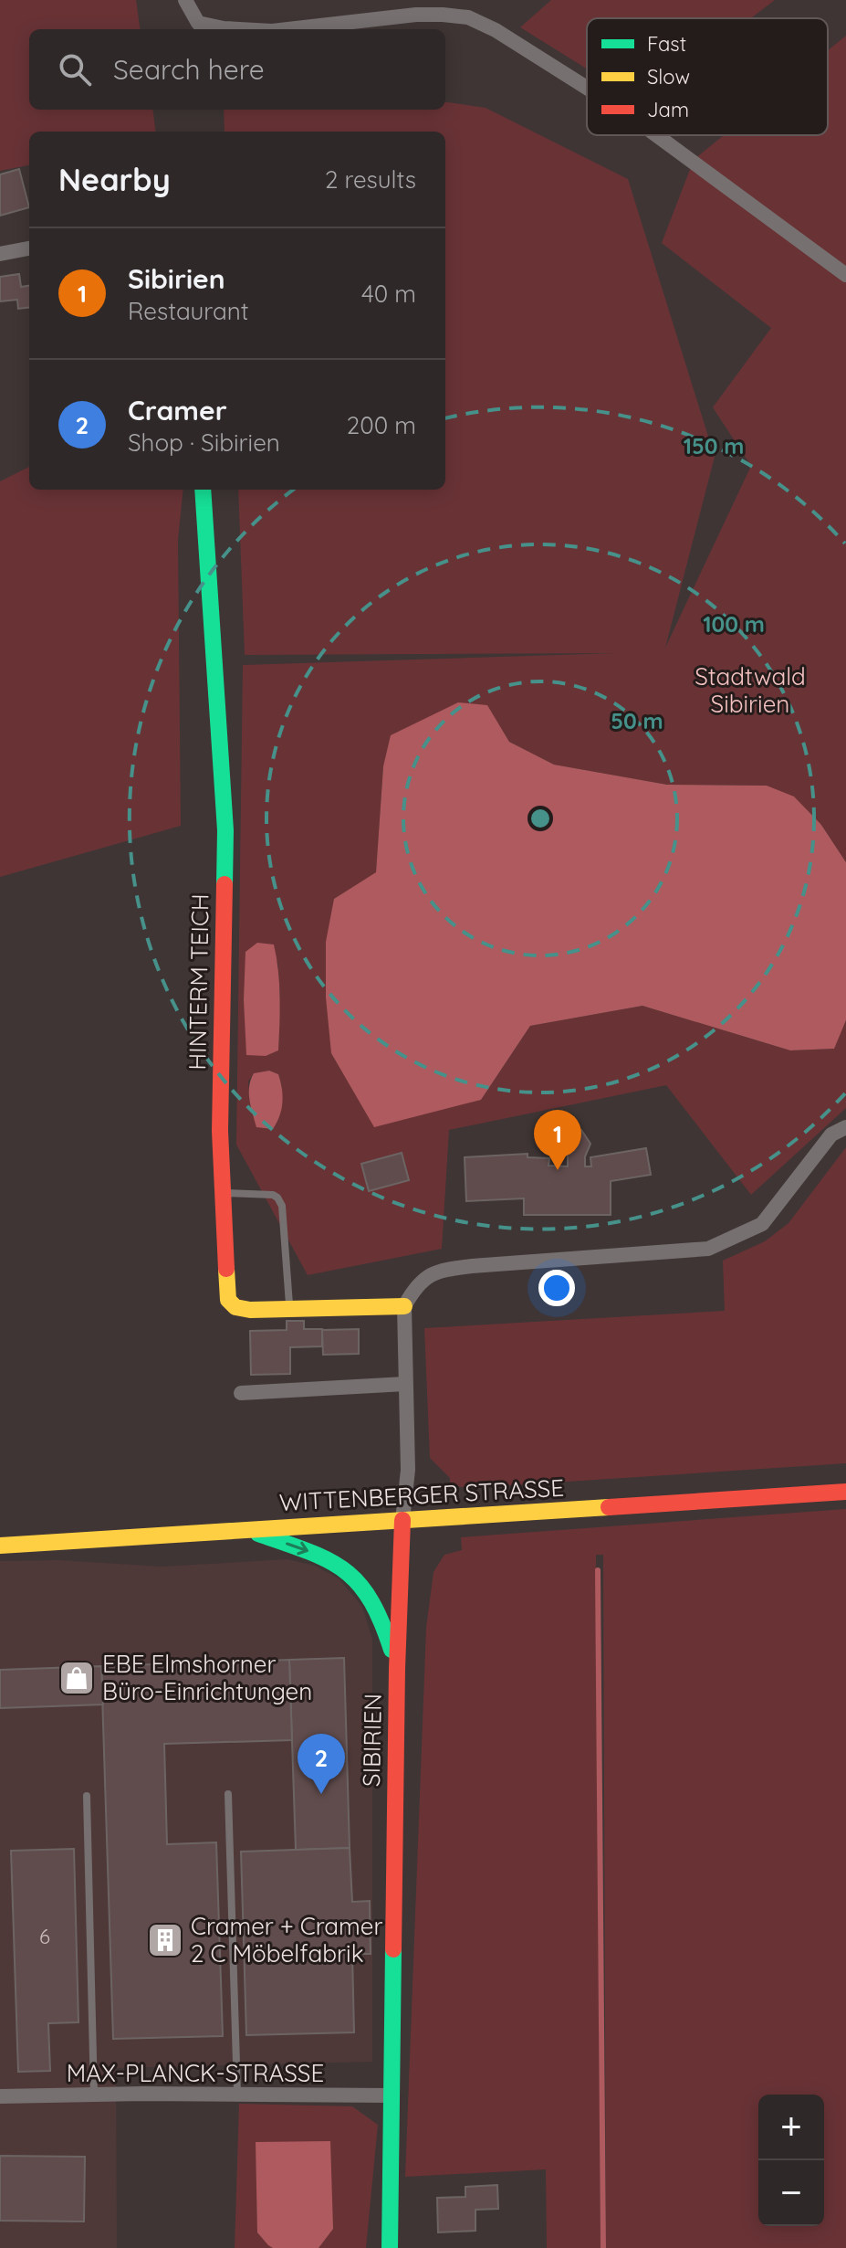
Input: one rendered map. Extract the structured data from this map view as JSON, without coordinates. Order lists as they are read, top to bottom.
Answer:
{
  "streets": {
    "street": [
      "HINTERM TEICH",
      "WITTENBERGER STRASSE",
      "SIBIRIEN",
      "MAX-PLANCK-STRASSE"
    ]
  },
  "crossings": [
    ["HINTERM TEICH", "SIBIRIEN"],
    ["WITTENBERGER STRASSE", "SIBIRIEN"],
    ["SIBIRIEN", "MAX-PLANCK-STRASSE"]
  ],
  "parks": ["Stadtwald Sibirien"],
  "places": {
    "shop": ["EBE Elmshorner Büro-Einrichtungen"],
    "building": ["Cramer + Cramer 2 C Möbelfabrik"]
  },
  "house_numbers": ["6"],
  "legend": ["Fast", "Slow", "Jam"],
  "page": {
    "search": "Search here",
    "heading": ["Nearby", "2 results"],
    "list": [
      {
        "mark": "1",
        "name": "Sibirien",
        "note": "Restaurant",
        "value": "40 m"
      },
      {
        "mark": "2",
        "name": "Cramer",
        "note": "Shop · Sibirien",
        "value": "200 m"
      }
    ],
    "pins": ["1", "2"],
    "map_buttons": ["+", "−"]
  },
  "rings": ["150 m", "100 m", "50 m"]
}
